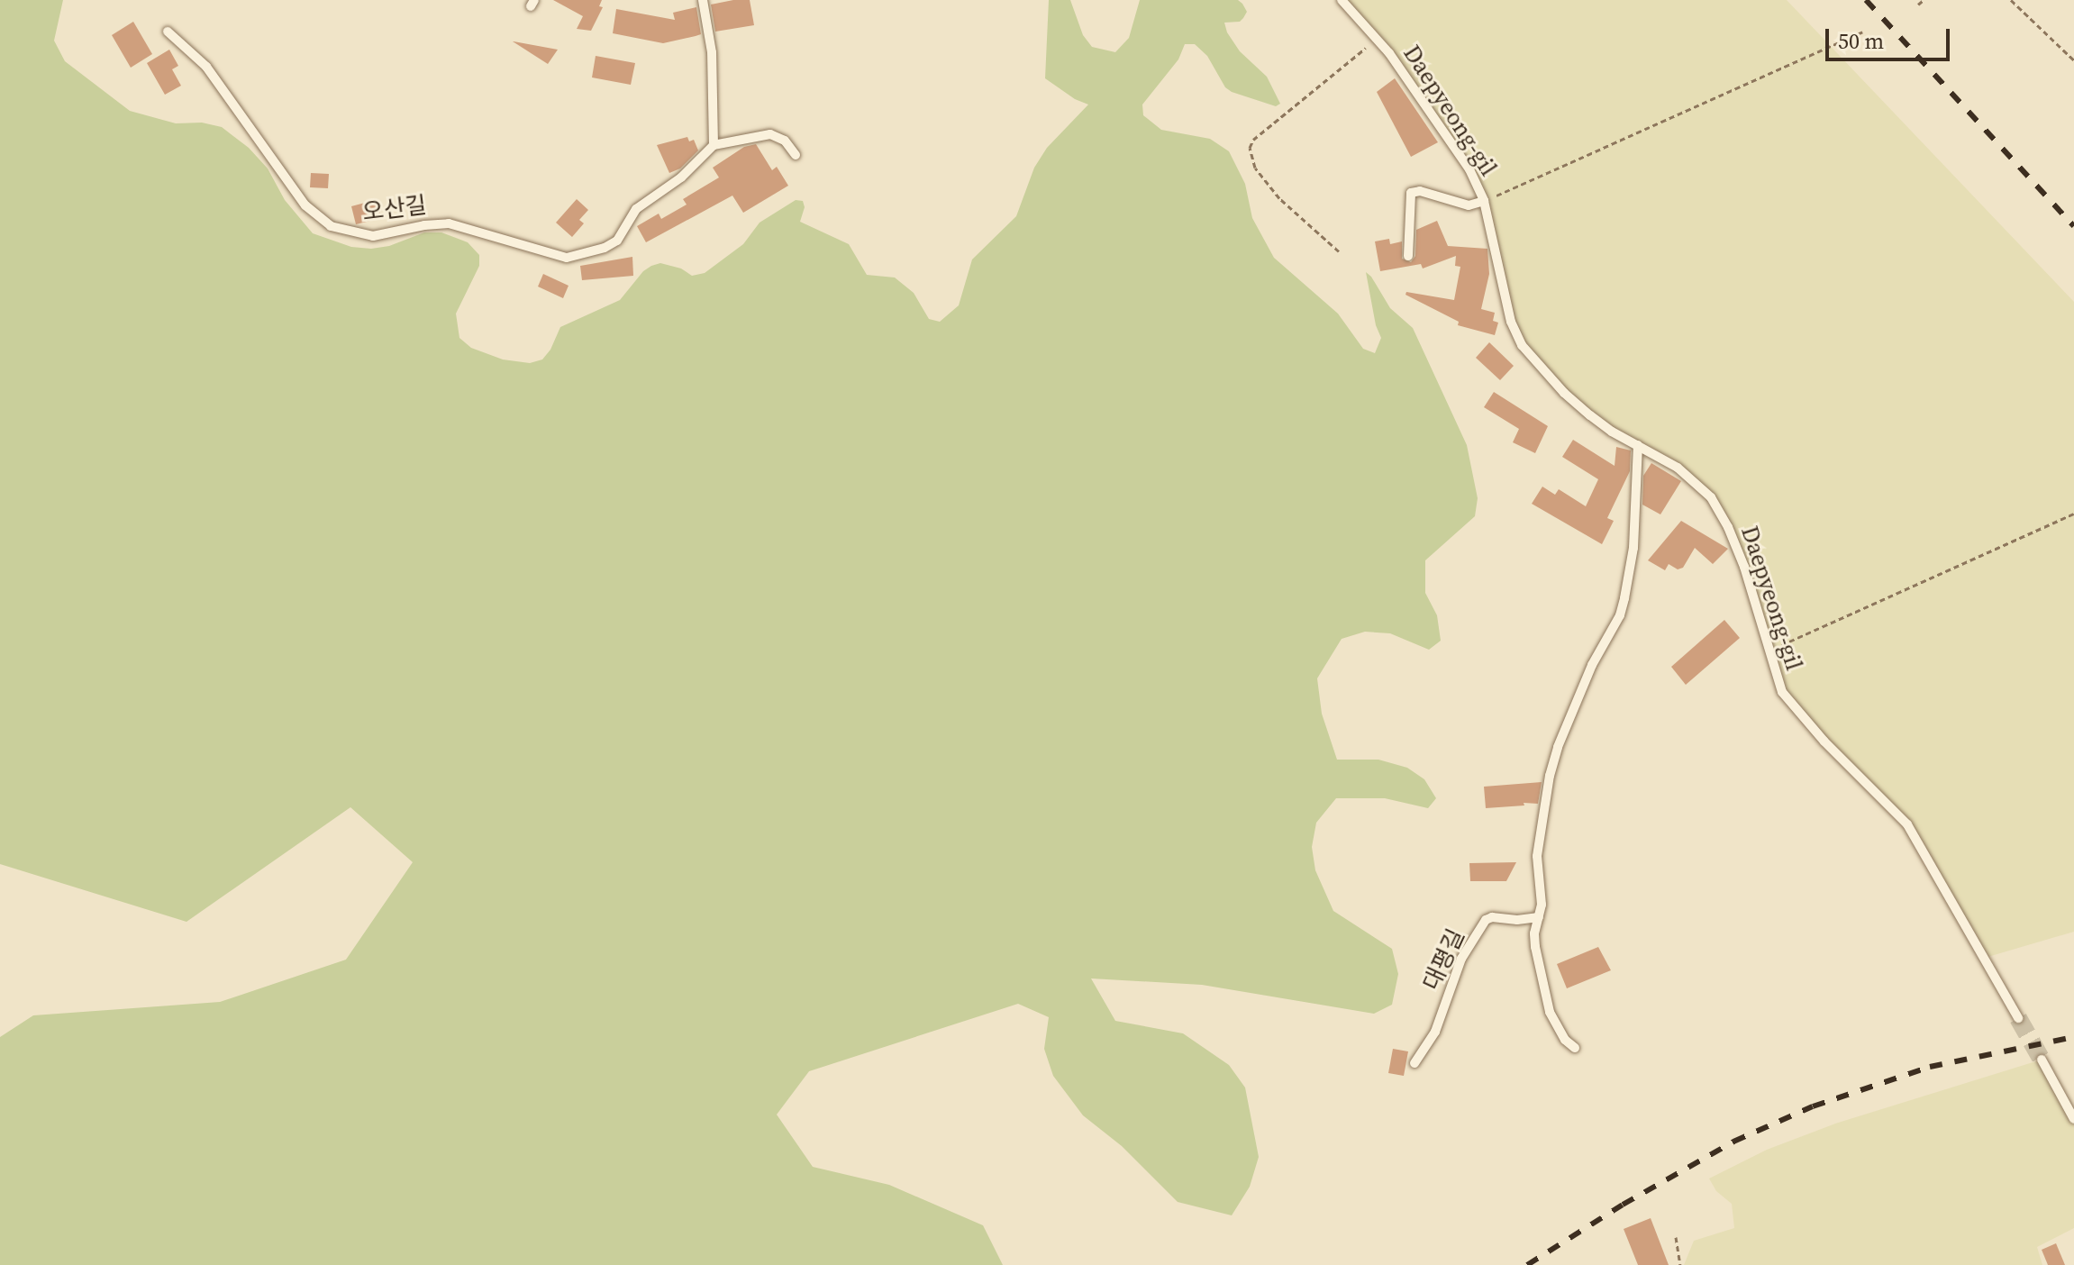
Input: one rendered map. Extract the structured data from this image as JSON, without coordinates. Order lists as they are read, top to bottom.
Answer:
{
  "streets": {
    "lane": ["Daepyeong-gil", "오산길", "대평길"]
  },
  "scale_bar": "50 m"
}
